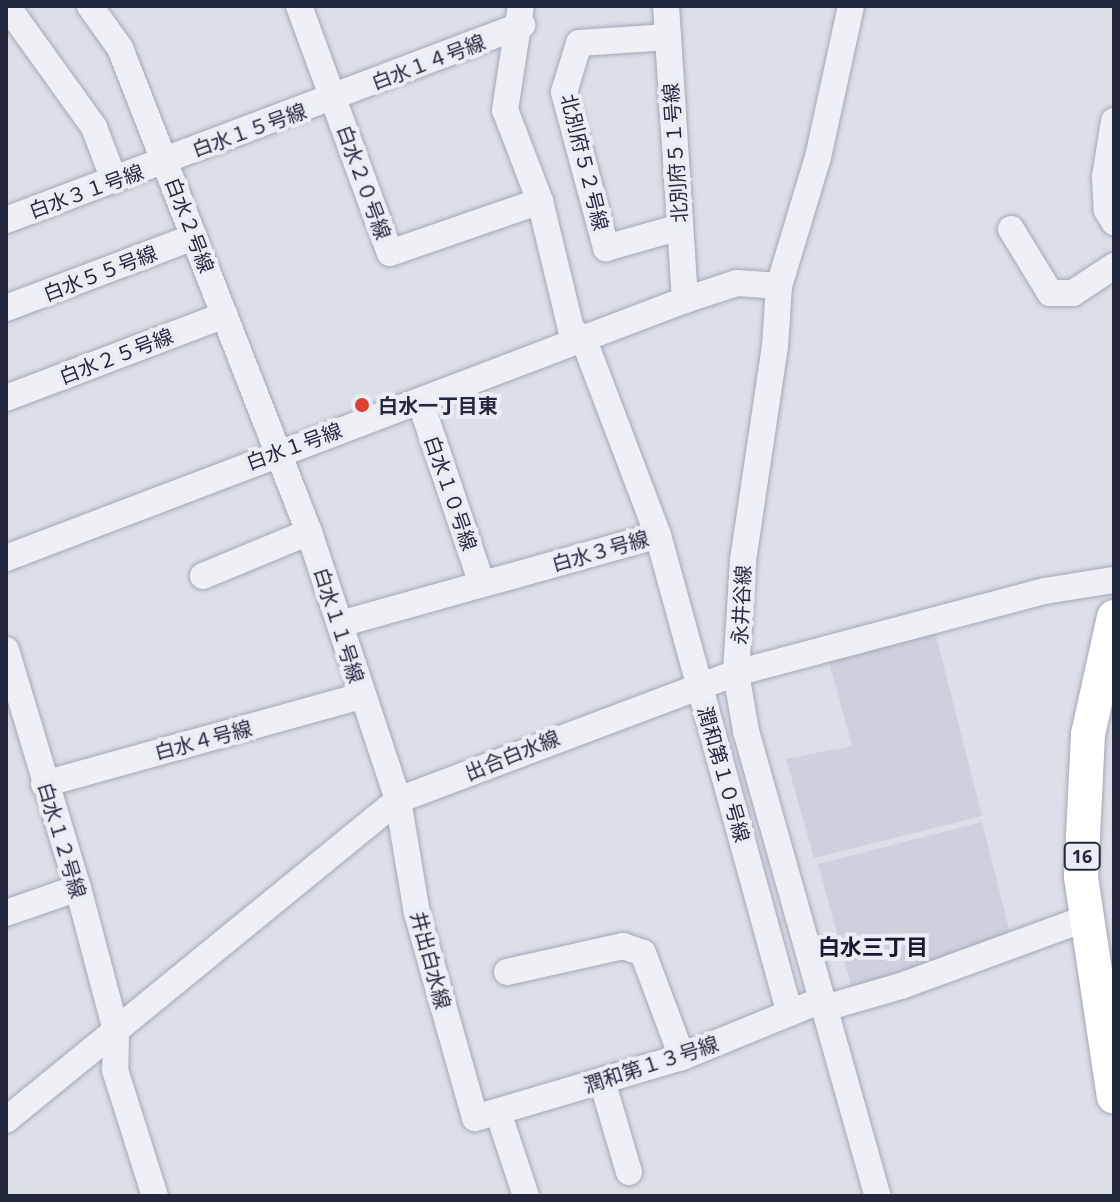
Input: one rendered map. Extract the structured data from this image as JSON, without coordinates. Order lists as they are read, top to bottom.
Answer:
{
  "streets": {
    "main road": ["16"],
    "street": [
      "白水１４号線",
      "白水１５号線",
      "北別府５１号線",
      "北別府５２号線",
      "白水２０号線",
      "白水３１号線",
      "白水２号線",
      "白水５５号線",
      "白水２５号線",
      "白水１号線",
      "白水１０号線",
      "白水３号線",
      "永井谷線",
      "白水１１号線",
      "白水４号線",
      "出合白水線",
      "潤和第１０号線",
      "白水１２号線",
      "井出白水線",
      "潤和第１３号線"
    ]
  },
  "crossings": [
    ["白水１４号線", "白水１５号線"],
    ["白水１４号線", "白水２０号線"],
    ["白水１５号線", "白水２０号線"],
    ["白水１５号線", "白水３１号線"],
    ["白水１５号線", "白水２号線"],
    ["北別府５１号線", "北別府５２号線"],
    ["北別府５１号線", "白水１号線"],
    ["白水３１号線", "白水２号線"],
    ["白水２号線", "白水５５号線"],
    ["白水２号線", "白水２５号線"],
    ["白水２号線", "白水１号線"],
    ["白水２号線", "白水１１号線"],
    ["白水１号線", "白水１０号線"],
    ["白水１号線", "白水３号線"],
    ["白水１号線", "永井谷線"],
    ["白水１号線", "白水１１号線"],
    ["白水１０号線", "白水３号線"],
    ["白水３号線", "白水１１号線"],
    ["白水３号線", "潤和第１０号線"],
    ["永井谷線", "出合白水線"],
    ["永井谷線", "潤和第１３号線"],
    ["白水１１号線", "白水４号線"],
    ["白水１１号線", "出合白水線"],
    ["白水１１号線", "井出白水線"],
    ["白水４号線", "白水１２号線"],
    ["出合白水線", "潤和第１０号線"],
    ["出合白水線", "白水１２号線"],
    ["出合白水線", "井出白水線"],
    ["潤和第１０号線", "潤和第１３号線"],
    ["16", "潤和第１３号線"],
    ["井出白水線", "潤和第１３号線"]
  ],
  "districts": ["白水三丁目"],
  "places": ["白水一丁目東"]
}
